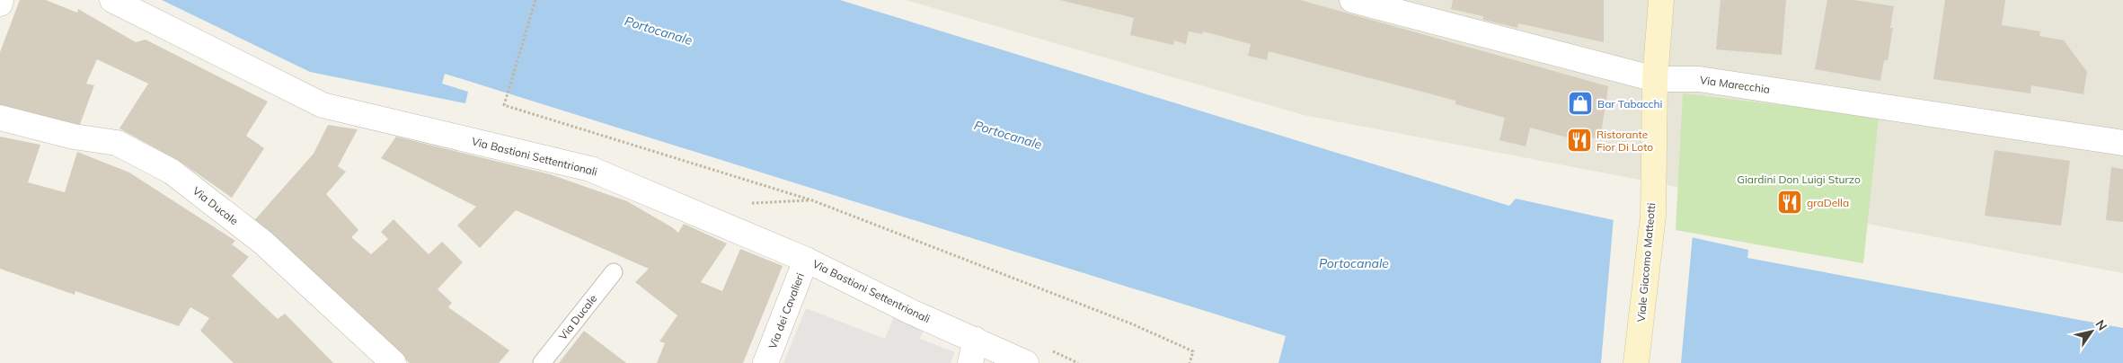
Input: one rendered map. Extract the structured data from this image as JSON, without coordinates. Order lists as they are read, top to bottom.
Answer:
{
  "streets": {
    "main road": ["Viale Giacomo Matteotti"],
    "street": [
      "Via Marecchia",
      "Via Bastioni Settentrionali",
      "Via Ducale",
      "Via dei Cavalieri"
    ]
  },
  "crossings": [
    ["Via Marecchia", "Viale Giacomo Matteotti"],
    ["Via Bastioni Settentrionali", "Via dei Cavalieri"]
  ],
  "water": ["Portocanale"],
  "parks": ["Giardini Don Luigi Sturzo"],
  "places": {
    "shop": ["Bar Tabacchi"],
    "restaurant": ["Ristorante Fior Di Loto", "graDella"]
  },
  "north": "top right"
}
